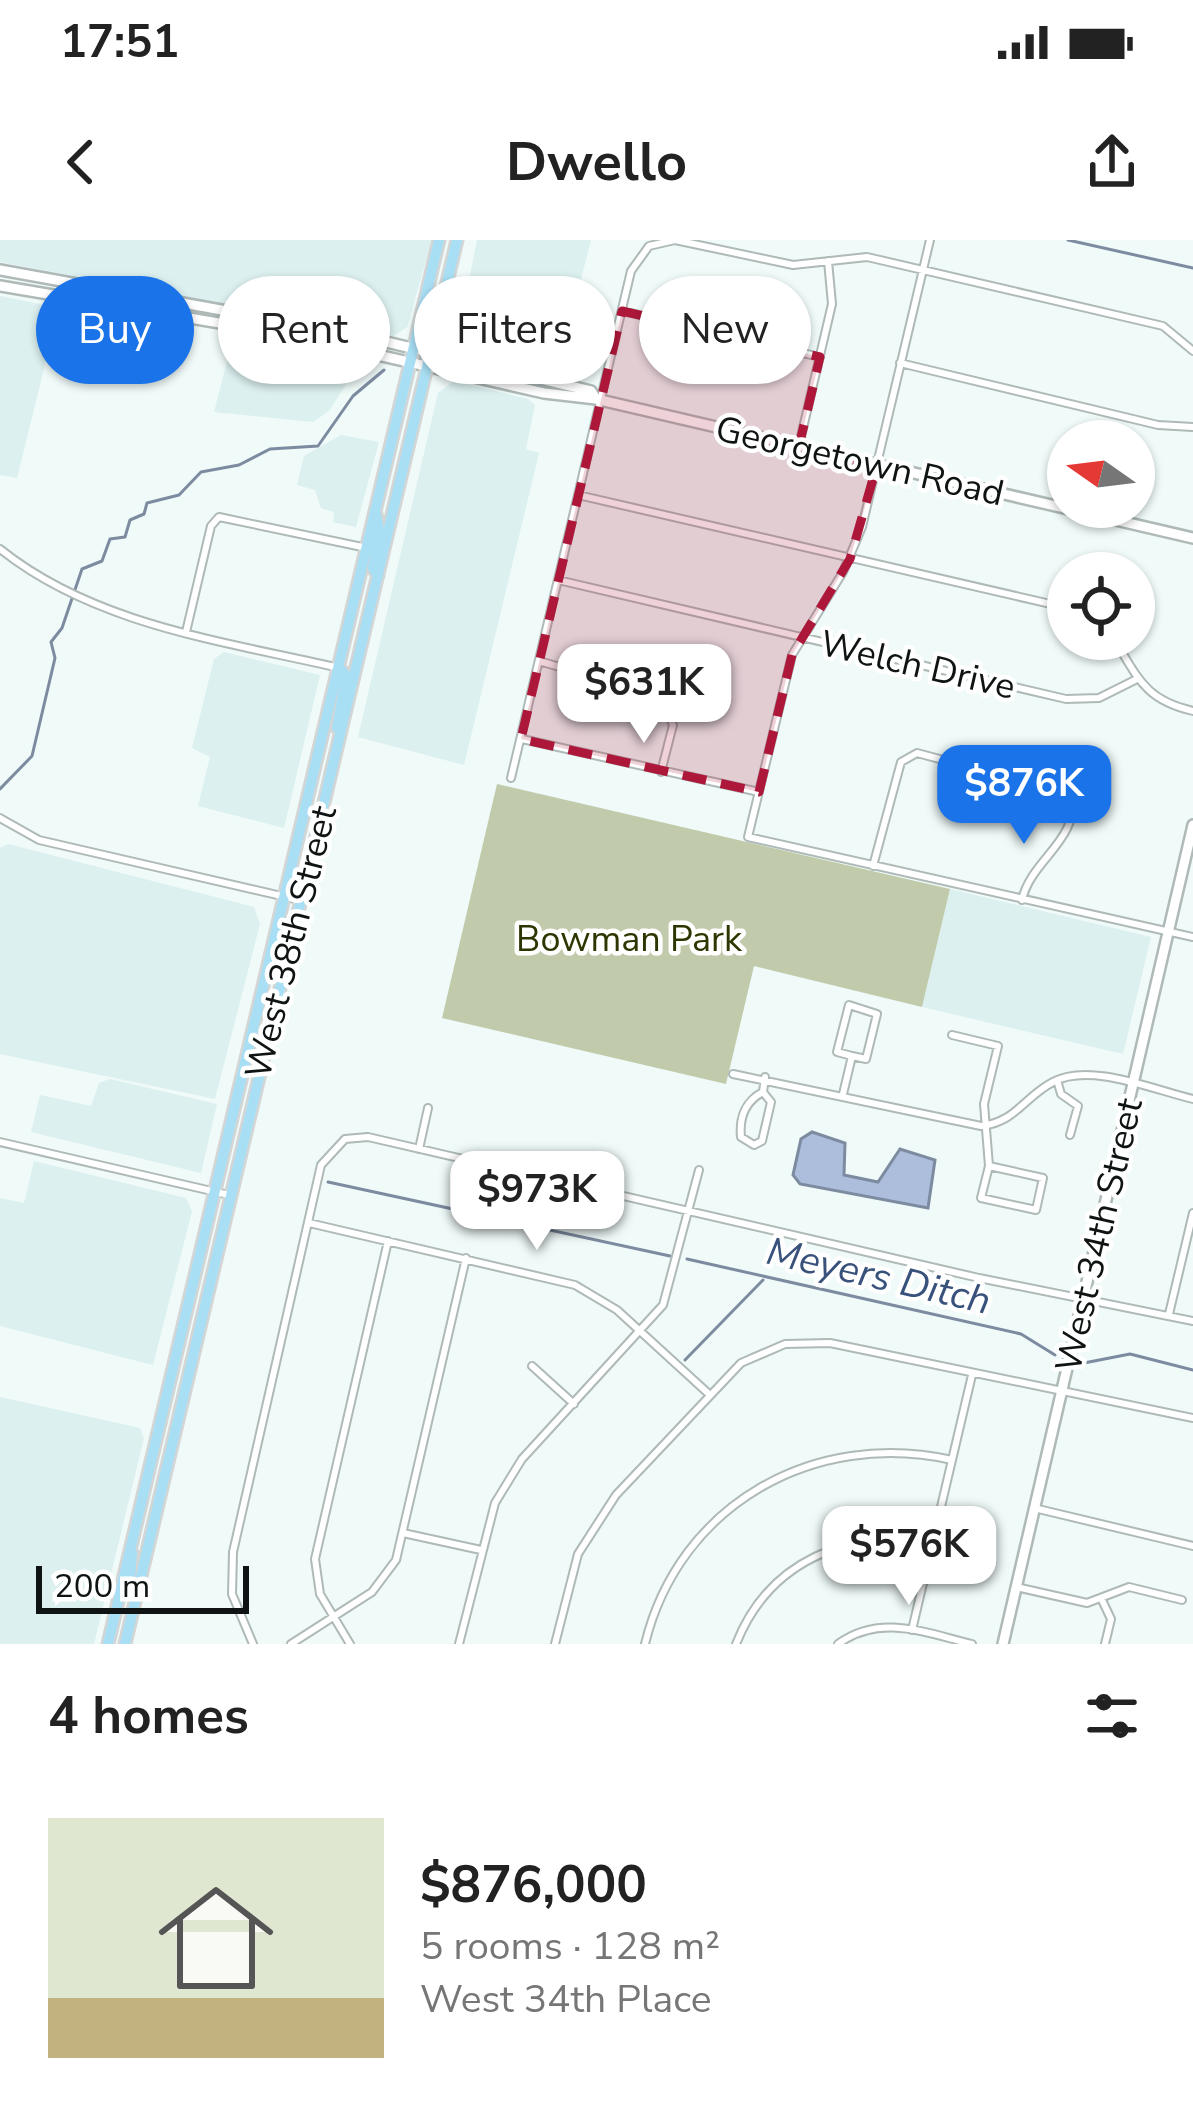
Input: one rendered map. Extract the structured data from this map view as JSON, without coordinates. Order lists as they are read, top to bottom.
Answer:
{
  "streets": {
    "main road": ["Georgetown Road", "West 38th Street", "West 34th Street"],
    "street": ["Welch Drive"]
  },
  "crossings": [
    ["Georgetown Road", "West 38th Street"]
  ],
  "water": ["Meyers Ditch"],
  "parks": ["Bowman Park"],
  "scale_bar": "200 m",
  "north": "left",
  "page": {
    "status": "17:51",
    "header": "Dwello",
    "chip": [
      "Buy",
      "Rent",
      "Filters",
      "New"
    ],
    "price": [
      "$631K",
      "$876K",
      "$973K",
      "$576K"
    ],
    "scale": "200 m",
    "heading": "4 homes",
    "list": [
      {
        "name": "$876,000",
        "note": "5 rooms · 128 m² · West 34th Place"
      }
    ]
  }
}
